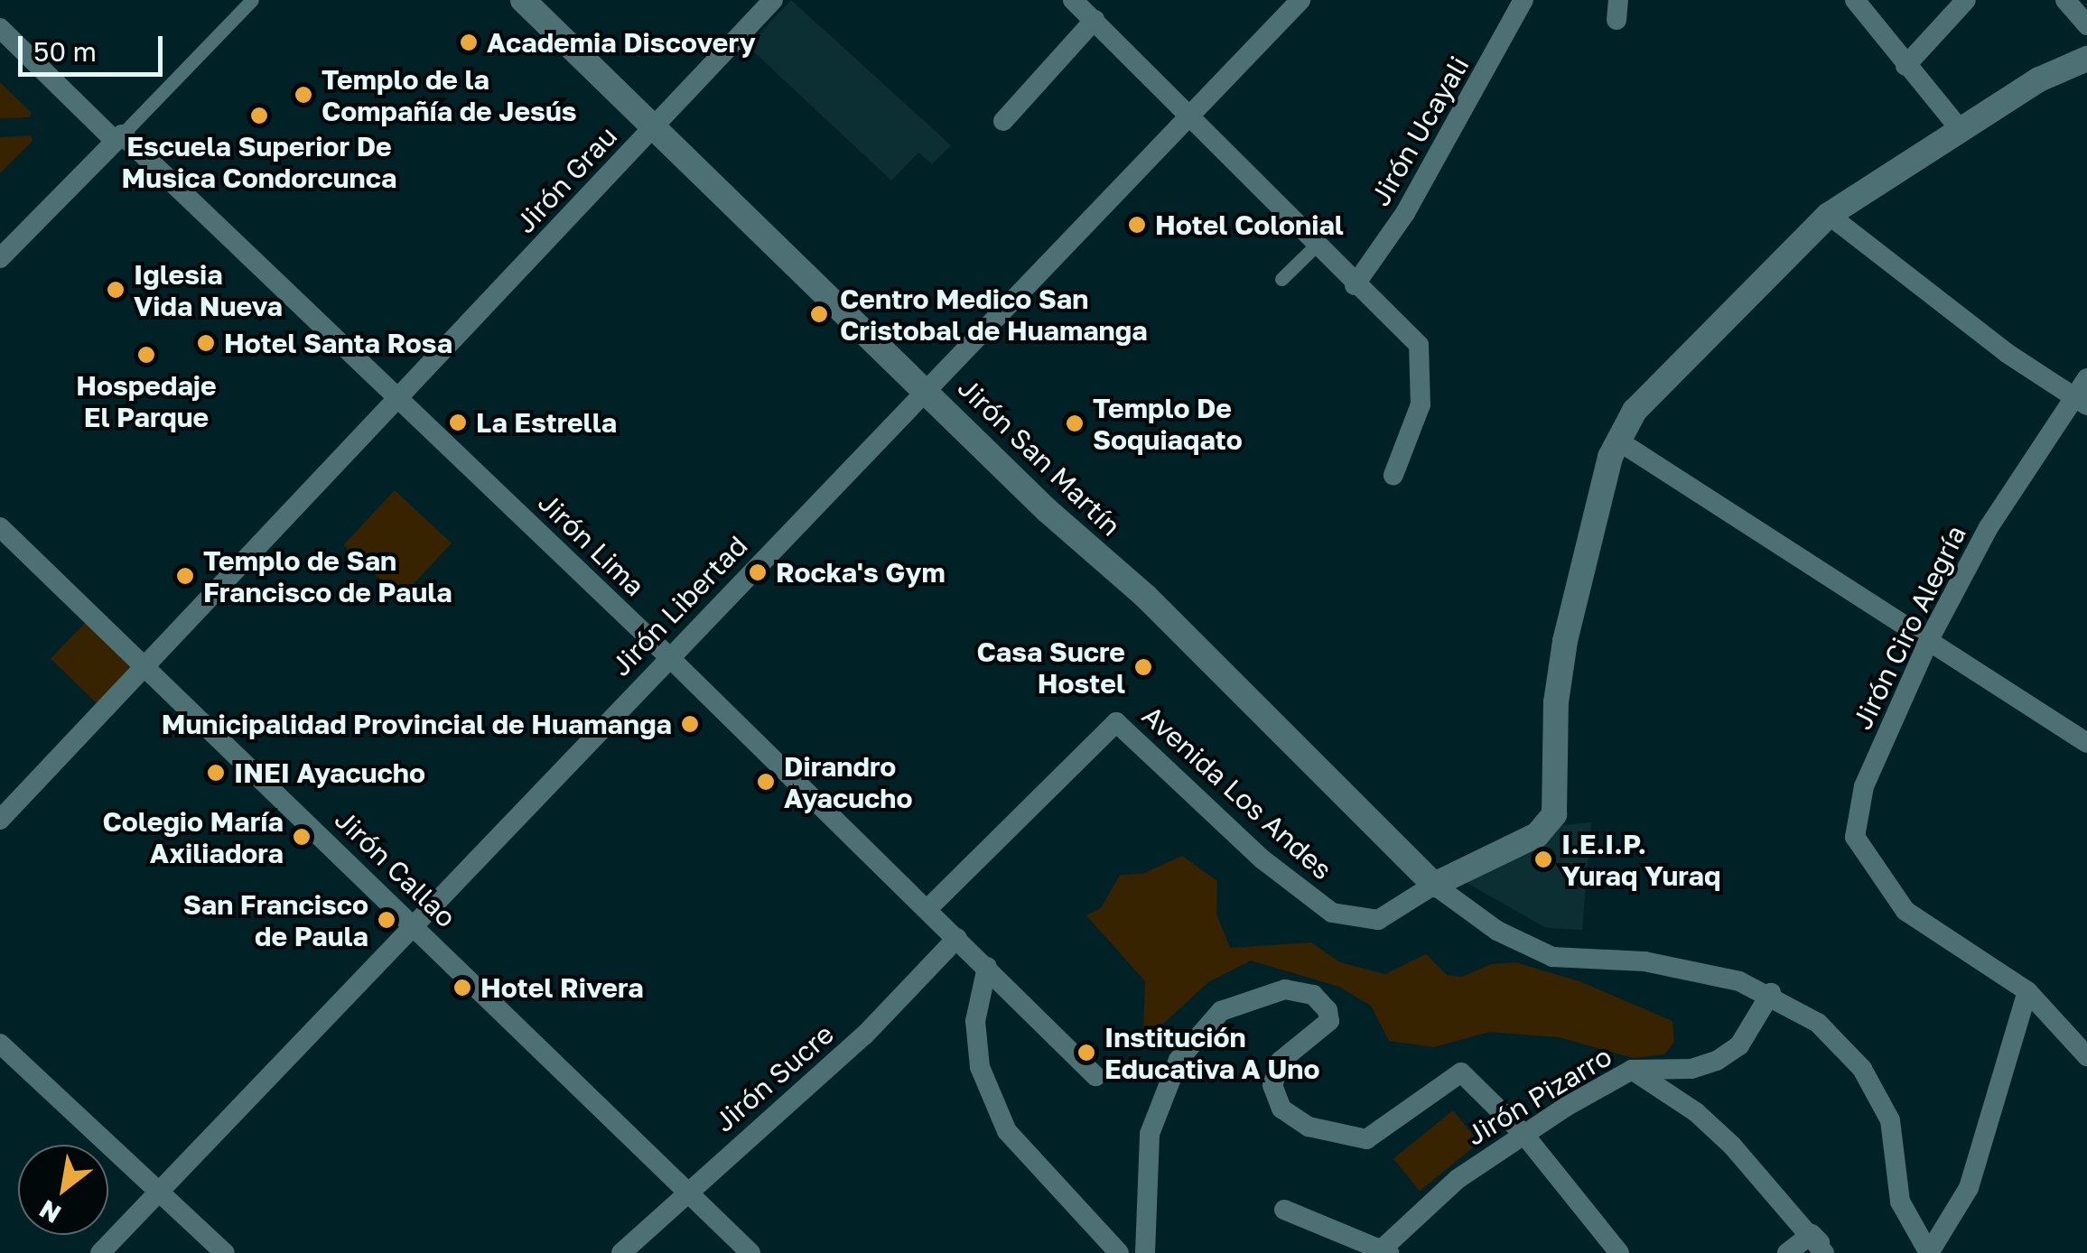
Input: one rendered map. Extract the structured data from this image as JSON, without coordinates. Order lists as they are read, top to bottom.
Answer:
{
  "streets": {
    "street": [
      "Jirón Ucayali",
      "Jirón Grau",
      "Jirón San Martín",
      "Jirón Lima",
      "Jirón Libertad",
      "Jirón Ciro Alegría",
      "Avenida Los Andes",
      "Jirón Callao",
      "Jirón Sucre",
      "Jirón Pizarro"
    ]
  },
  "crossings": [
    ["Jirón Grau", "Jirón San Martín"],
    ["Jirón Grau", "Jirón Lima"],
    ["Jirón Grau", "Jirón Callao"],
    ["Jirón San Martín", "Jirón Libertad"],
    ["Jirón San Martín", "Avenida Los Andes"],
    ["Jirón Lima", "Jirón Libertad"],
    ["Jirón Lima", "Avenida Los Andes"],
    ["Jirón Lima", "Jirón Sucre"],
    ["Jirón Libertad", "Jirón Callao"],
    ["Jirón Callao", "Jirón Sucre"]
  ],
  "places": [
    "Academia Discovery",
    "Templo de la Compañía de Jesús",
    "Escuela Superior De Musica Condorcunca",
    "Hotel Colonial",
    "Iglesia Vida Nueva",
    "Centro Medico San Cristobal de Huamanga",
    "Hotel Santa Rosa",
    "Hospedaje El Parque",
    "La Estrella",
    "Templo De Soquiaqato",
    "Rocka's Gym",
    "Templo de San Francisco de Paula",
    "Casa Sucre Hostel",
    "Municipalidad Provincial de Huamanga",
    "INEI Ayacucho",
    "Dirandro Ayacucho",
    "Colegio María Axiliadora",
    "I.E.I.P. Yuraq Yuraq",
    "San Francisco de Paula",
    "Hotel Rivera",
    "Institución Educativa A Uno"
  ],
  "scale_bar": "50 m",
  "north": "bottom left"
}
